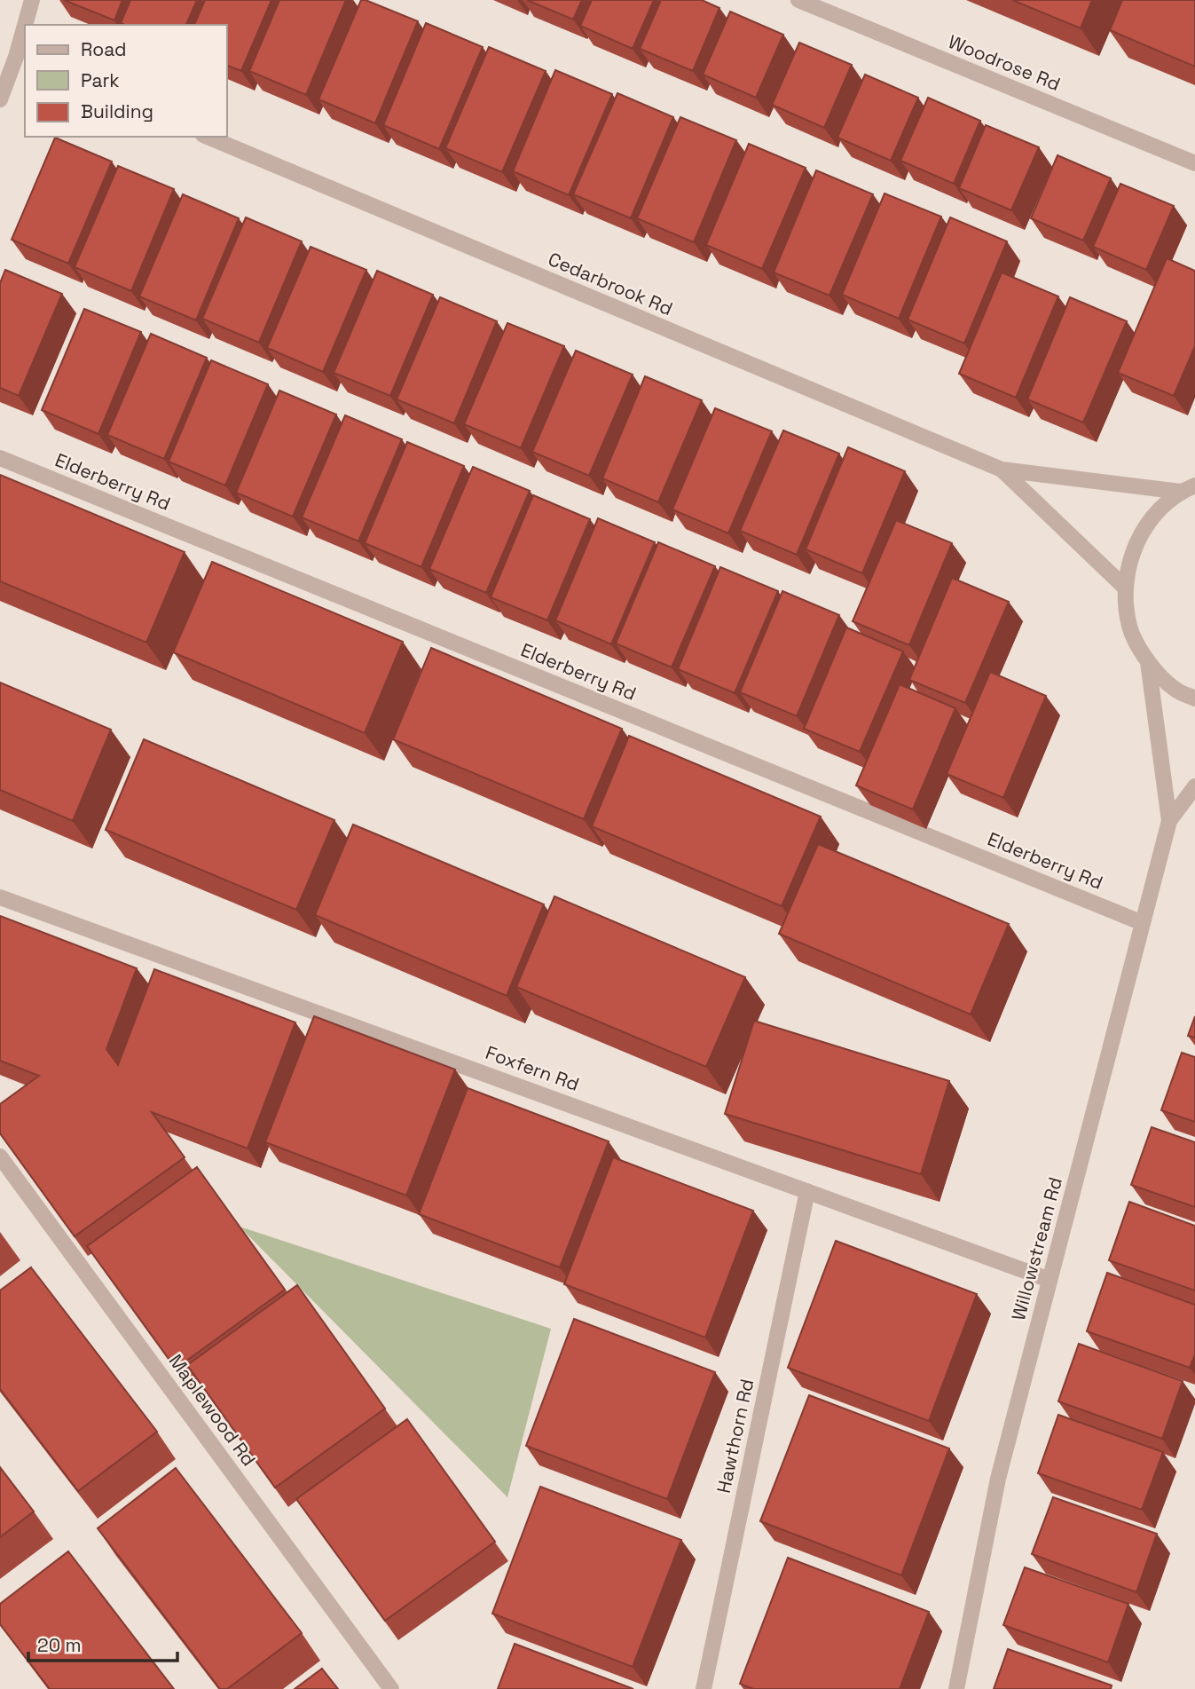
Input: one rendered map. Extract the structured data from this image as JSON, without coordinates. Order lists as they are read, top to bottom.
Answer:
{
  "streets": {
    "street": [
      "Woodrose Rd",
      "Cedarbrook Rd",
      "Elderberry Rd",
      "Foxfern Rd",
      "Willowstream Rd",
      "Maplewood Rd",
      "Hawthorn Rd"
    ]
  },
  "crossings": [
    ["Elderberry Rd", "Willowstream Rd"],
    ["Foxfern Rd", "Willowstream Rd"],
    ["Foxfern Rd", "Hawthorn Rd"]
  ],
  "legend": ["Road", "Park", "Building"],
  "scale_bar": "20 m"
}
